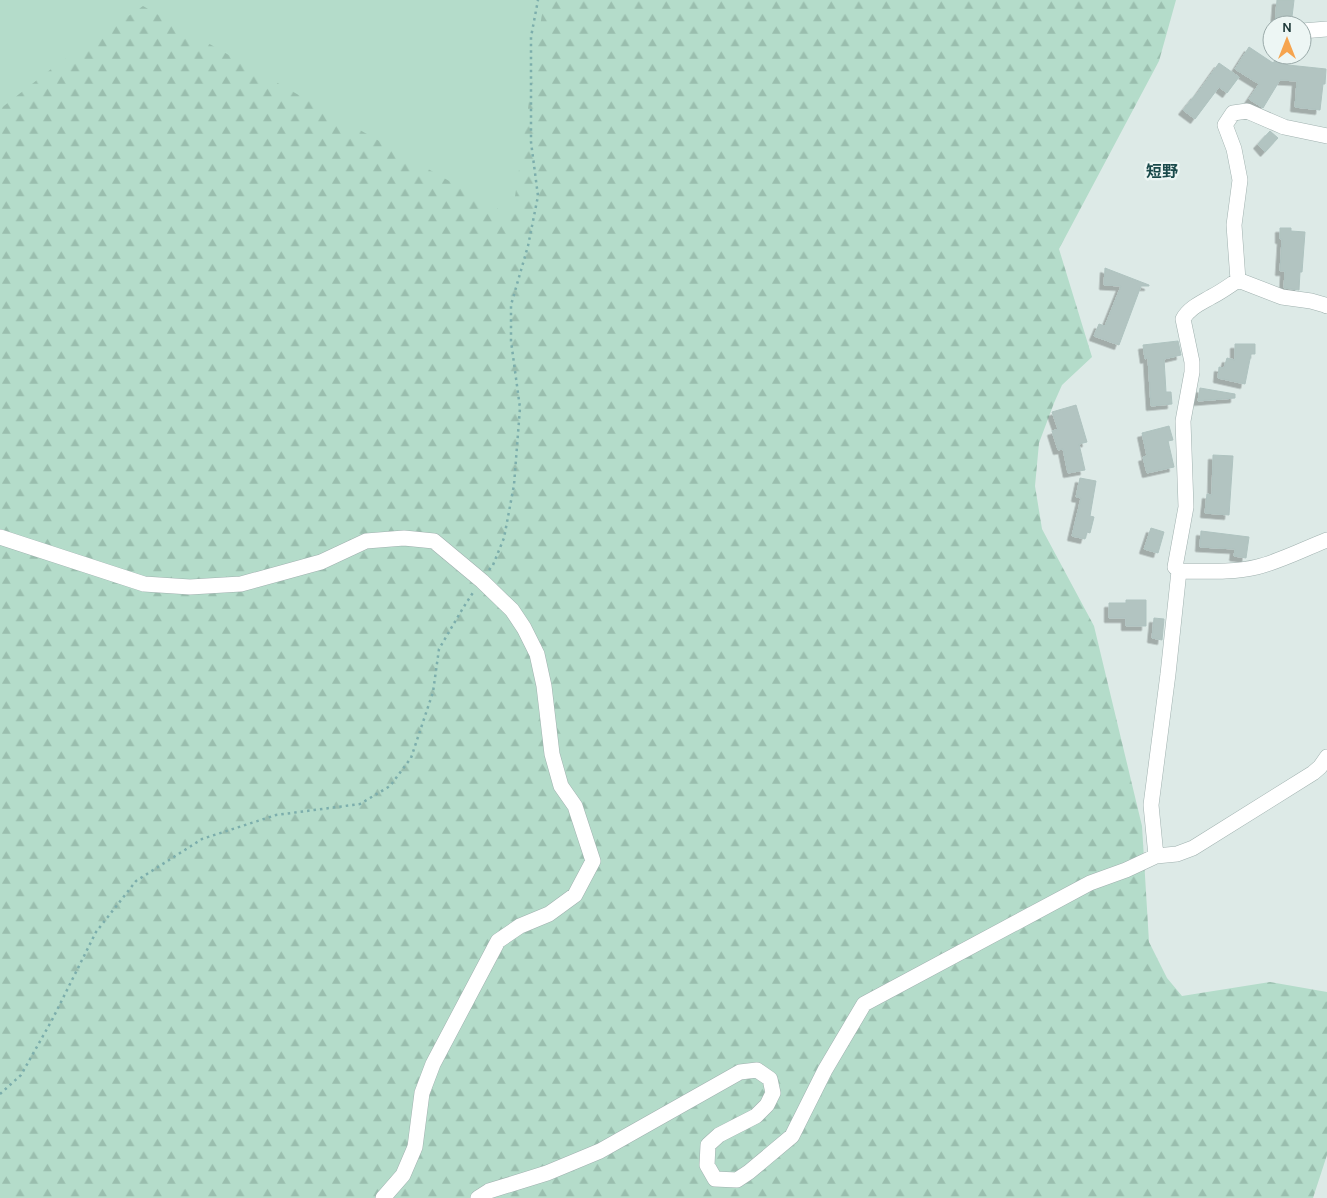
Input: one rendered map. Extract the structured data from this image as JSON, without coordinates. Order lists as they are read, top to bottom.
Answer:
{
  "districts": ["短野"],
  "north": "top"
}
